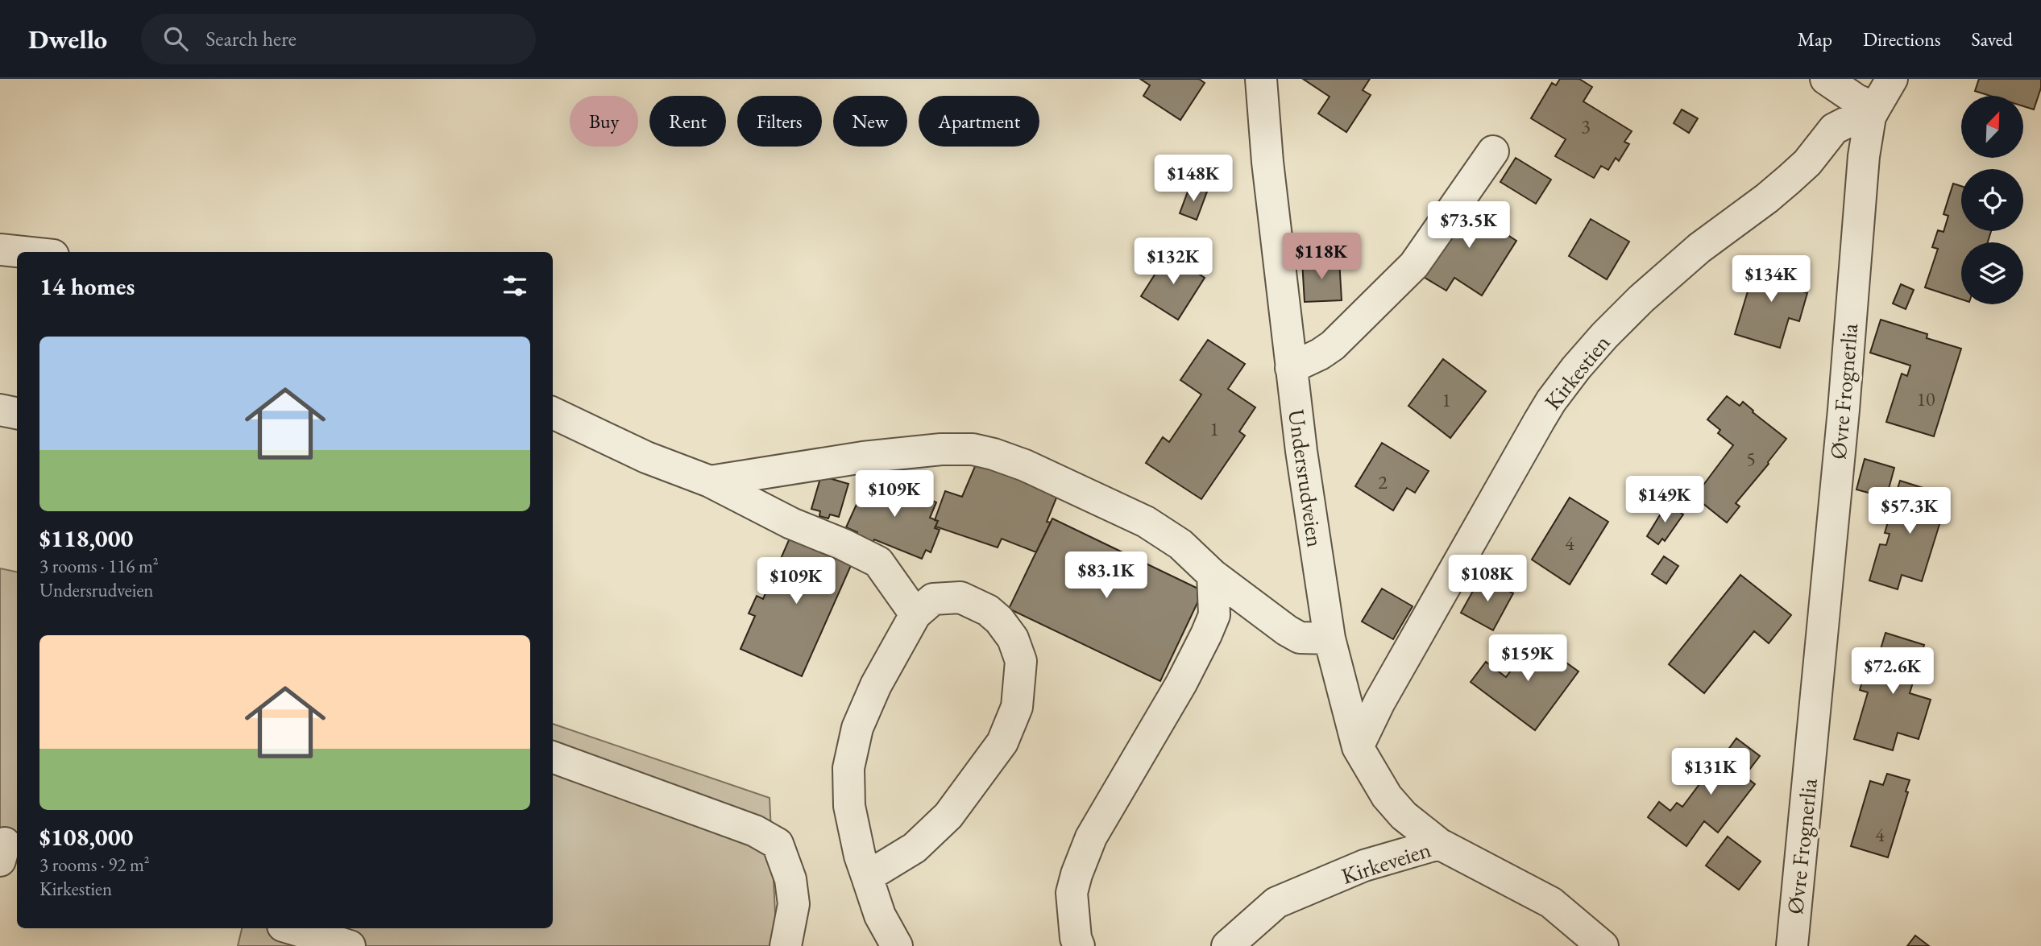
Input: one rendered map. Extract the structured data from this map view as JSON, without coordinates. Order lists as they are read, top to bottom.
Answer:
{
  "streets": {
    "street": [
      "Kirkestien",
      "Øvre Frognerlia",
      "Undersrudveien",
      "Kirkeveien"
    ]
  },
  "crossings": [
    ["Kirkestien", "Øvre Frognerlia"],
    ["Kirkestien", "Undersrudveien"],
    ["Undersrudveien", "Kirkeveien"]
  ],
  "house_numbers": [
    "3",
    "10",
    "1",
    "1",
    "5",
    "2",
    "4",
    "4"
  ],
  "north": "top right",
  "page": {
    "header": "Dwello",
    "search": "Search here",
    "nav": ["Map", "Directions", "Saved"],
    "chip": [
      "Buy",
      "Rent",
      "Filters",
      "New",
      "Apartment"
    ],
    "price": [
      "$148K",
      "$73.5K",
      "$118K",
      "$132K",
      "$134K",
      "$109K",
      "$149K",
      "$57.3K",
      "$83.1K",
      "$108K",
      "$109K",
      "$159K",
      "$72.6K",
      "$131K"
    ],
    "heading": "14 homes",
    "list": [
      {
        "name": "$118,000",
        "note": "3 rooms · 116 m² · Undersrudveien"
      },
      {
        "name": "$108,000",
        "note": "3 rooms · 92 m² · Kirkestien"
      }
    ]
  }
}
